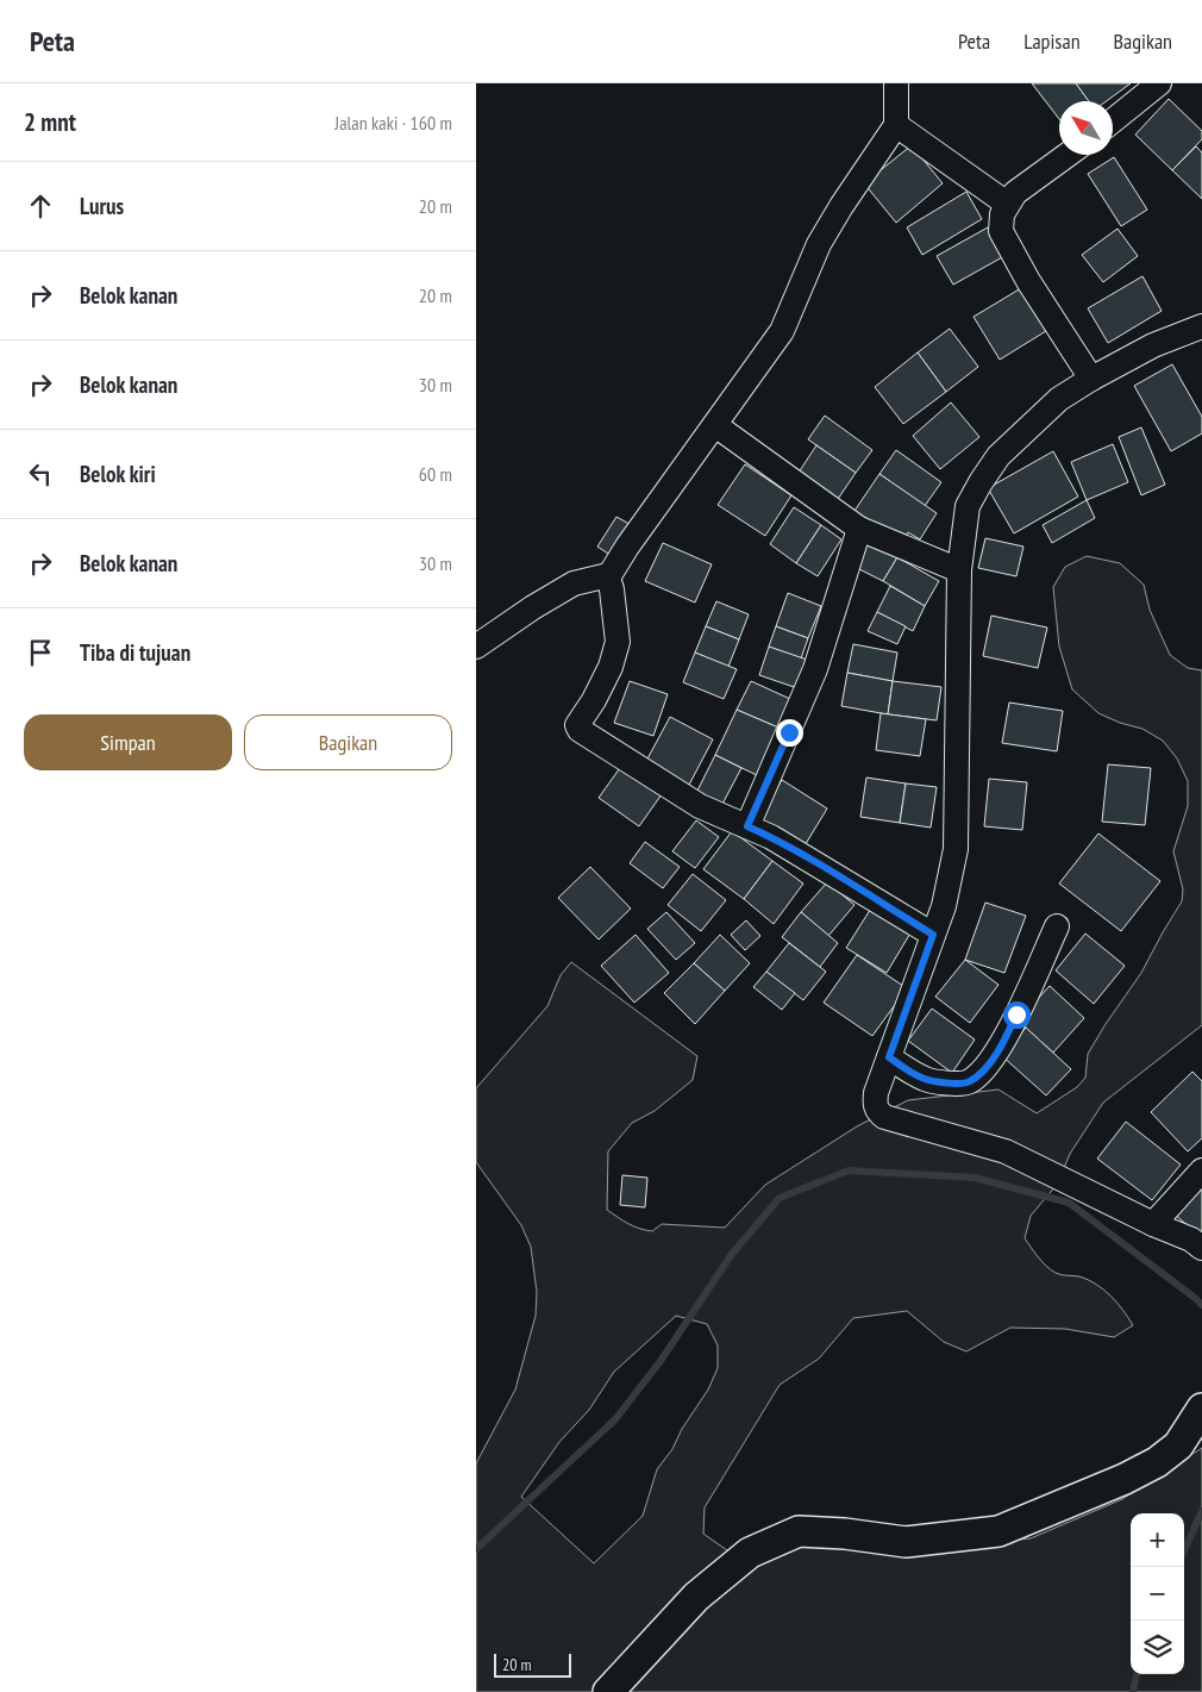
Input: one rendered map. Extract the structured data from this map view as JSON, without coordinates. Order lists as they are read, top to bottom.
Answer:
{
  "scale_bar": "20 m",
  "north": "top left",
  "page": {
    "header": "Peta",
    "nav": ["Peta", "Lapisan", "Bagikan"],
    "heading": ["2 mnt", "Jalan kaki · 160 m"],
    "list": [
      ["Lurus", "20 m"],
      ["Belok kanan", "20 m"],
      ["Belok kanan", "30 m"],
      ["Belok kiri", "60 m"],
      ["Belok kanan", "30 m"],
      "Tiba di tujuan"
    ],
    "buttons": ["Simpan", "Bagikan"],
    "map_buttons": ["+", "−"],
    "scale": "20 m"
  }
}
